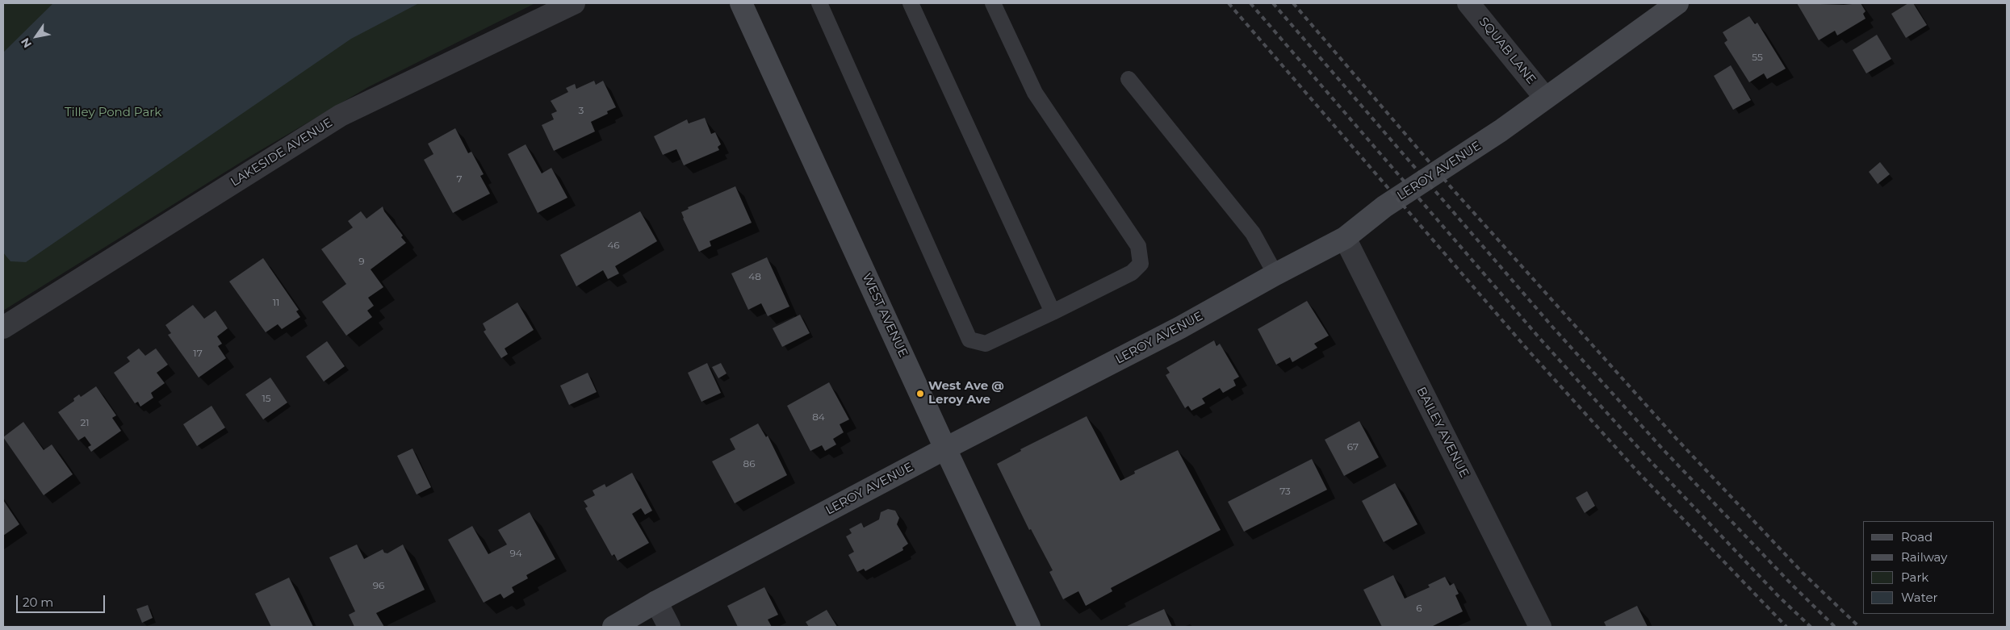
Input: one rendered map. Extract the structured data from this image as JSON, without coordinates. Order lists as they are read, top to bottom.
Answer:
{
  "streets": {
    "street": [
      "SQUAB LANE",
      "LAKESIDE AVENUE",
      "LEROY AVENUE",
      "WEST AVENUE",
      "BAILEY AVENUE"
    ]
  },
  "crossings": [
    ["SQUAB LANE", "LEROY AVENUE"],
    ["LEROY AVENUE", "WEST AVENUE"],
    ["LEROY AVENUE", "BAILEY AVENUE"]
  ],
  "parks": ["Tilley Pond Park"],
  "places": ["West Ave @ Leroy Ave"],
  "house_numbers": [
    "55",
    "3",
    "7",
    "46",
    "9",
    "48",
    "11",
    "17",
    "15",
    "84",
    "21",
    "67",
    "86",
    "73",
    "94",
    "96",
    "6"
  ],
  "legend": [
    "Road",
    "Railway",
    "Park",
    "Water"
  ],
  "scale_bar": "20 m",
  "north": "bottom left"
}
